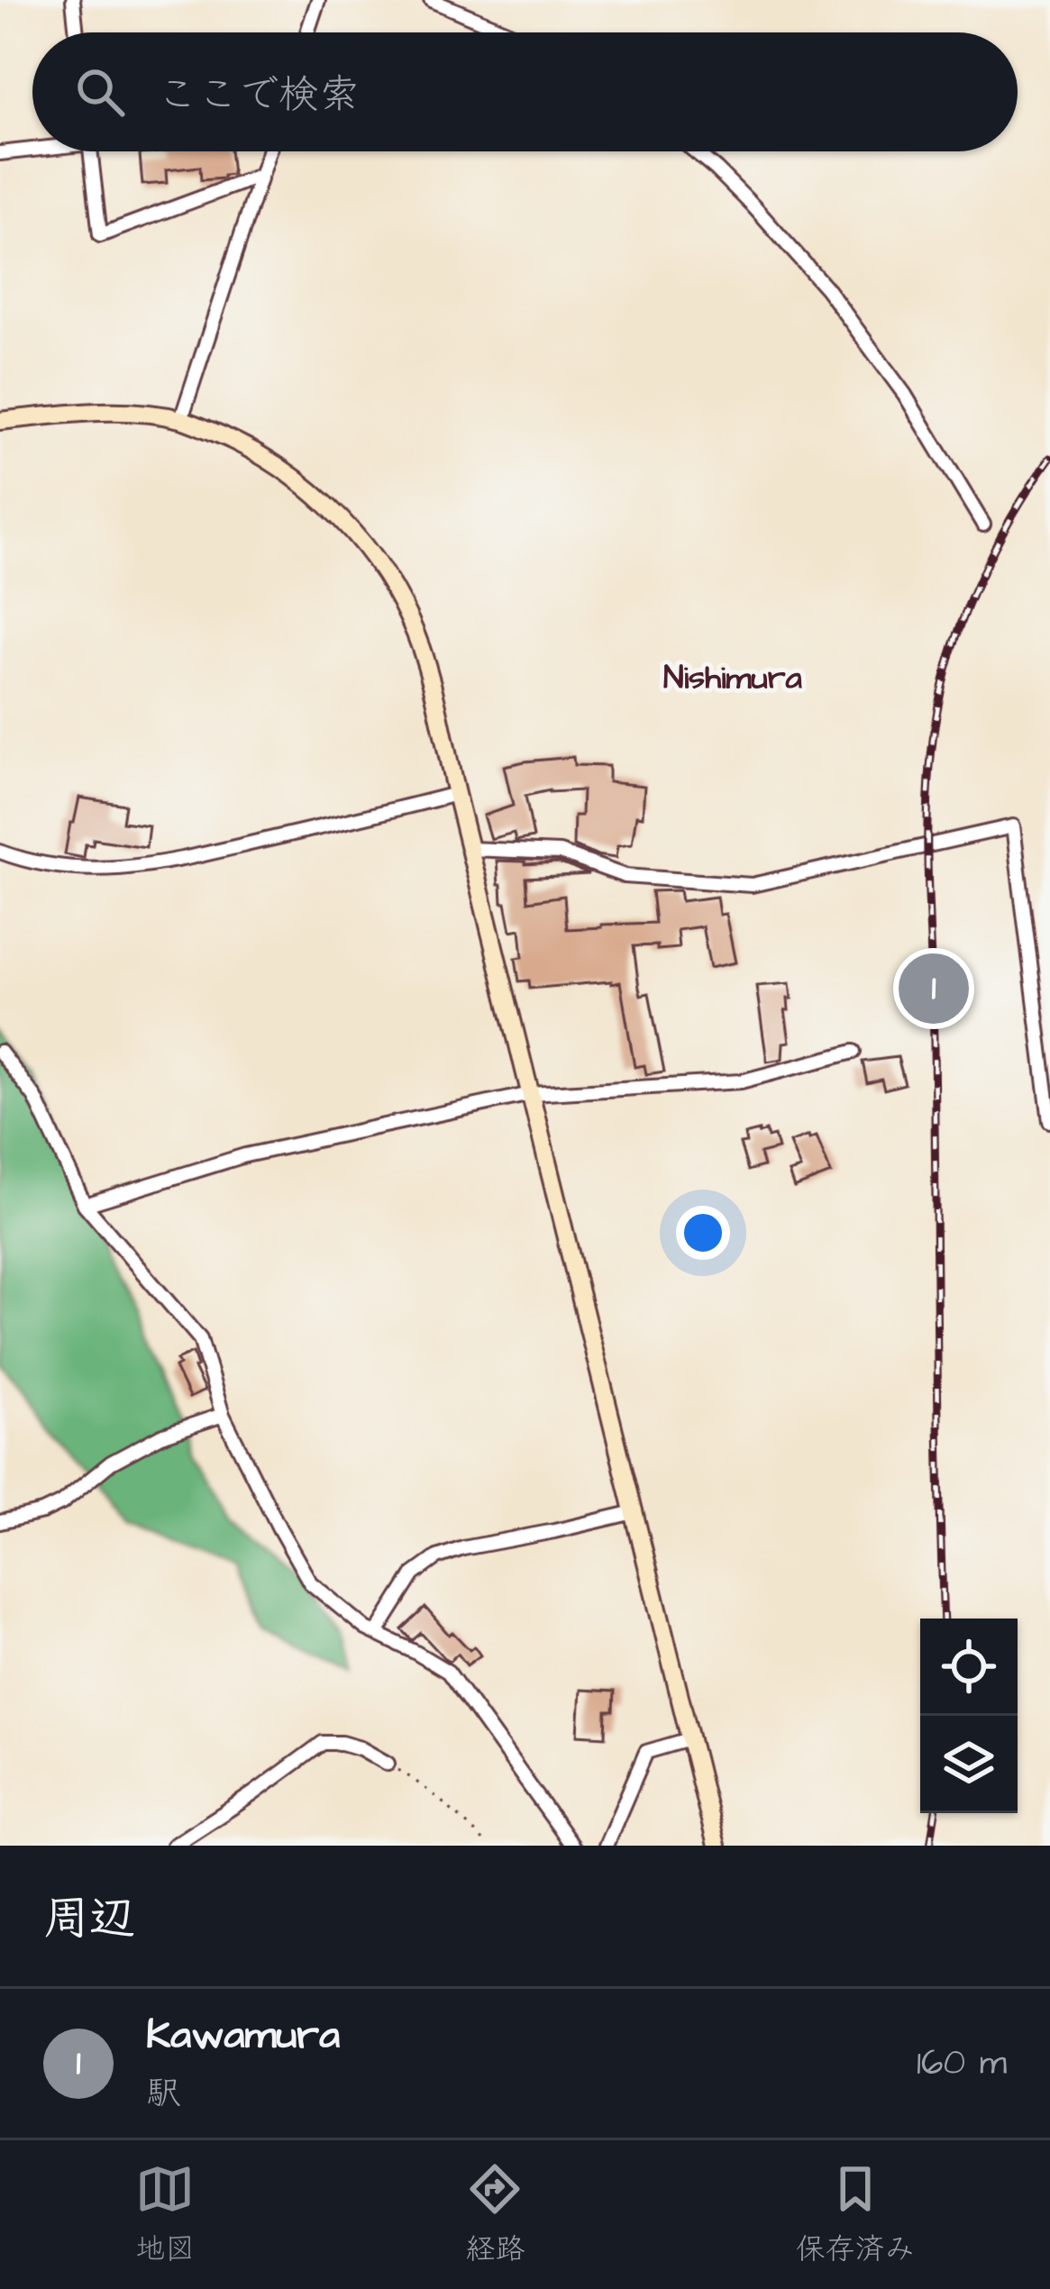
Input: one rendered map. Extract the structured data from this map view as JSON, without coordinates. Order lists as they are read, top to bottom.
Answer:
{
  "districts": ["Nishimura"],
  "page": {
    "search": "ここで検索",
    "pins": "1",
    "heading": "周辺",
    "list": [
      {
        "mark": "1",
        "name": "Kawamura",
        "note": "駅",
        "value": "160 m"
      }
    ],
    "nav": ["地図", "経路", "保存済み"]
  }
}
